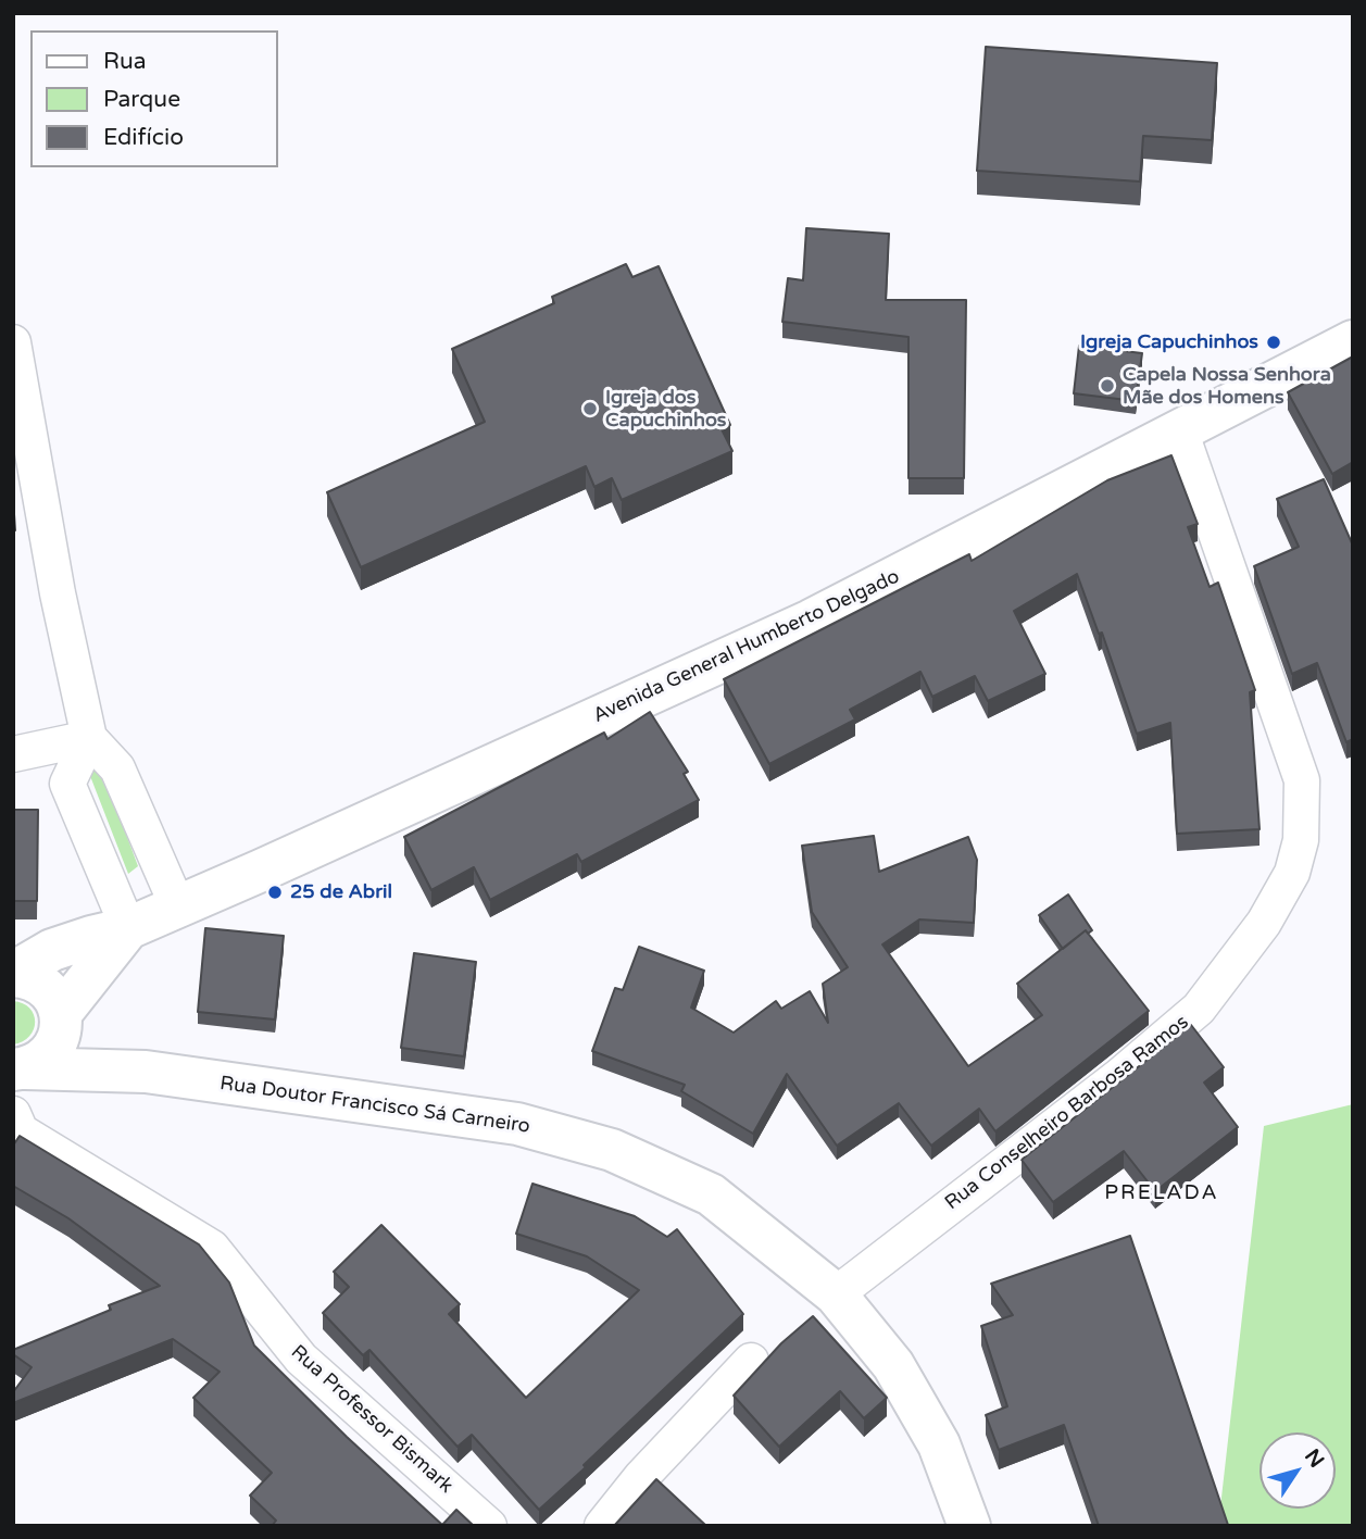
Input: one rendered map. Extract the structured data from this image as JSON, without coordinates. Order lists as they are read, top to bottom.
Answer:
{
  "streets": {
    "street": [
      "Avenida General Humberto Delgado",
      "Rua Doutor Francisco Sá Carneiro",
      "Rua Conselheiro Barbosa Ramos",
      "Rua Professor Bismark"
    ]
  },
  "crossings": [
    ["Avenida General Humberto Delgado", "Rua Doutor Francisco Sá Carneiro"],
    ["Avenida General Humberto Delgado", "Rua Conselheiro Barbosa Ramos"],
    ["Rua Doutor Francisco Sá Carneiro", "Rua Conselheiro Barbosa Ramos"]
  ],
  "districts": ["PRELADA"],
  "places": [
    "Igreja Capuchinhos",
    "Capela Nossa Senhora Mãe dos Homens",
    "Igreja dos Capuchinhos",
    "25 de Abril"
  ],
  "legend": ["Rua", "Parque", "Edifício"],
  "north": "top right"
}
